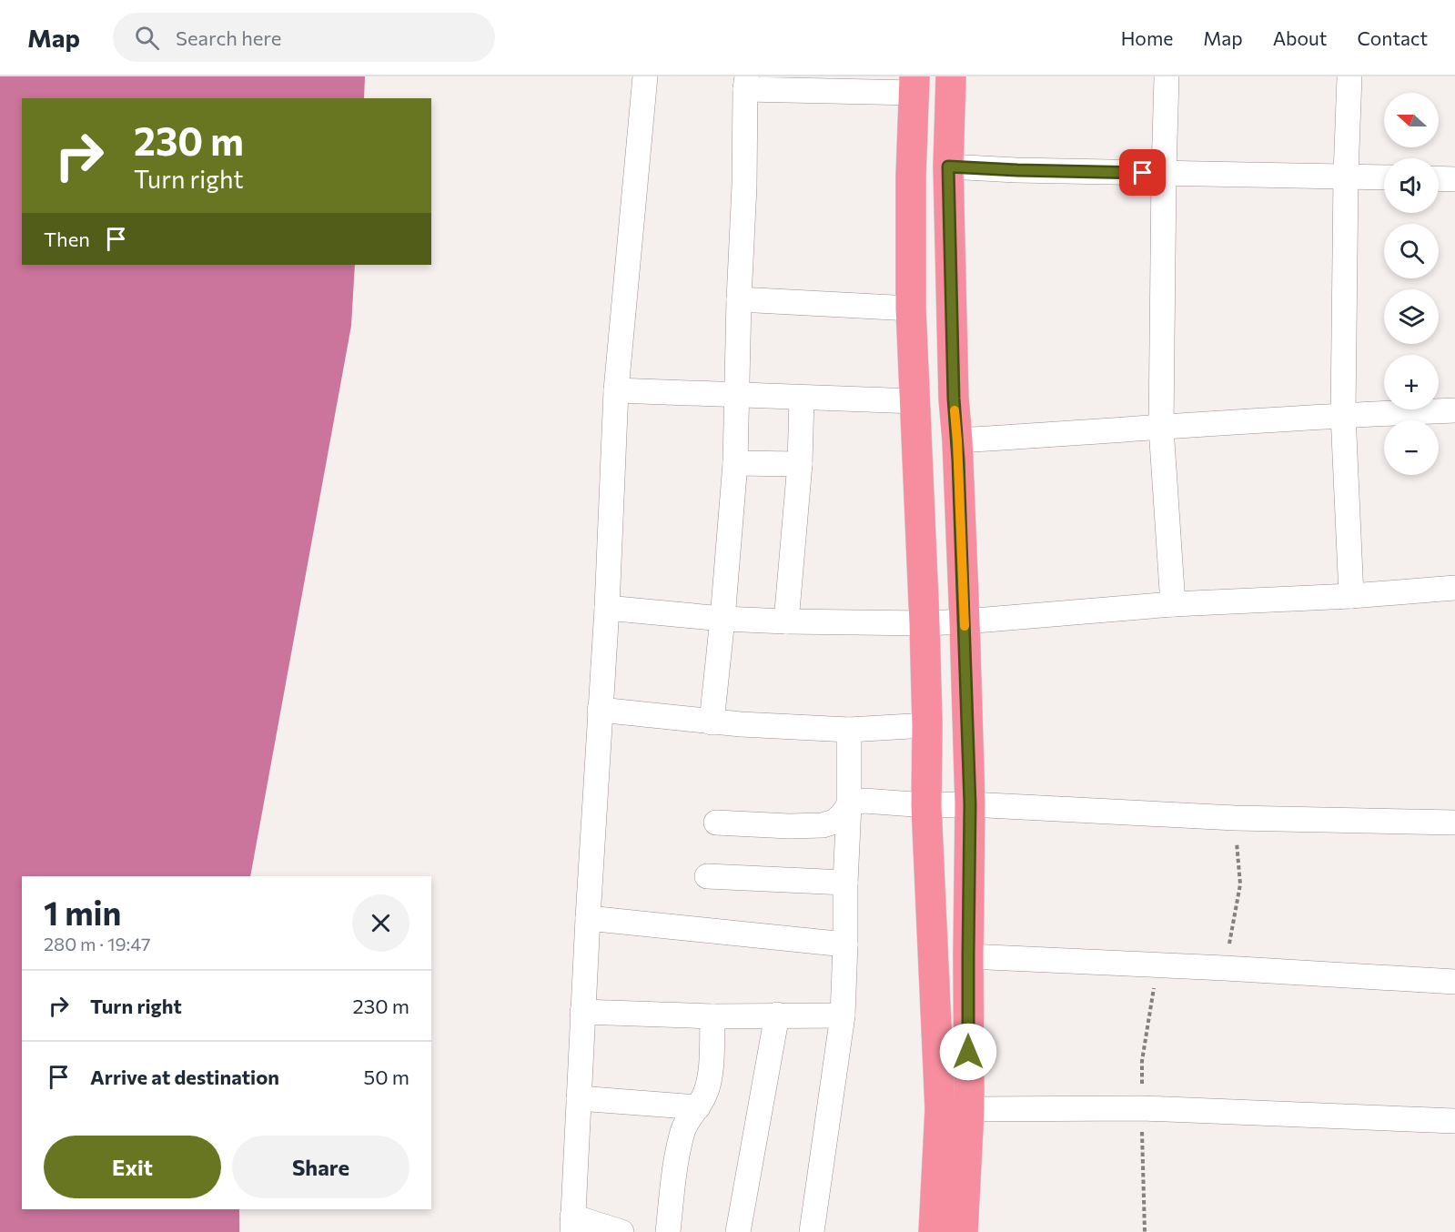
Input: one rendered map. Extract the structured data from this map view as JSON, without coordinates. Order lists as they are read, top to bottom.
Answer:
{
  "north": "left",
  "page": {
    "header": "Map",
    "search": "Search here",
    "nav": [
      "Home",
      "Map",
      "About",
      "Contact"
    ],
    "map_buttons": ["+", "−"],
    "turn": ["230 m", "Turn right"],
    "then": "Then",
    "heading": ["1 min", "280 m · 19:47"],
    "list": [
      {
        "name": "Turn right",
        "value": "230 m"
      },
      {
        "name": "Arrive at destination",
        "value": "50 m"
      }
    ],
    "buttons": ["Exit", "Share"]
  }
}
